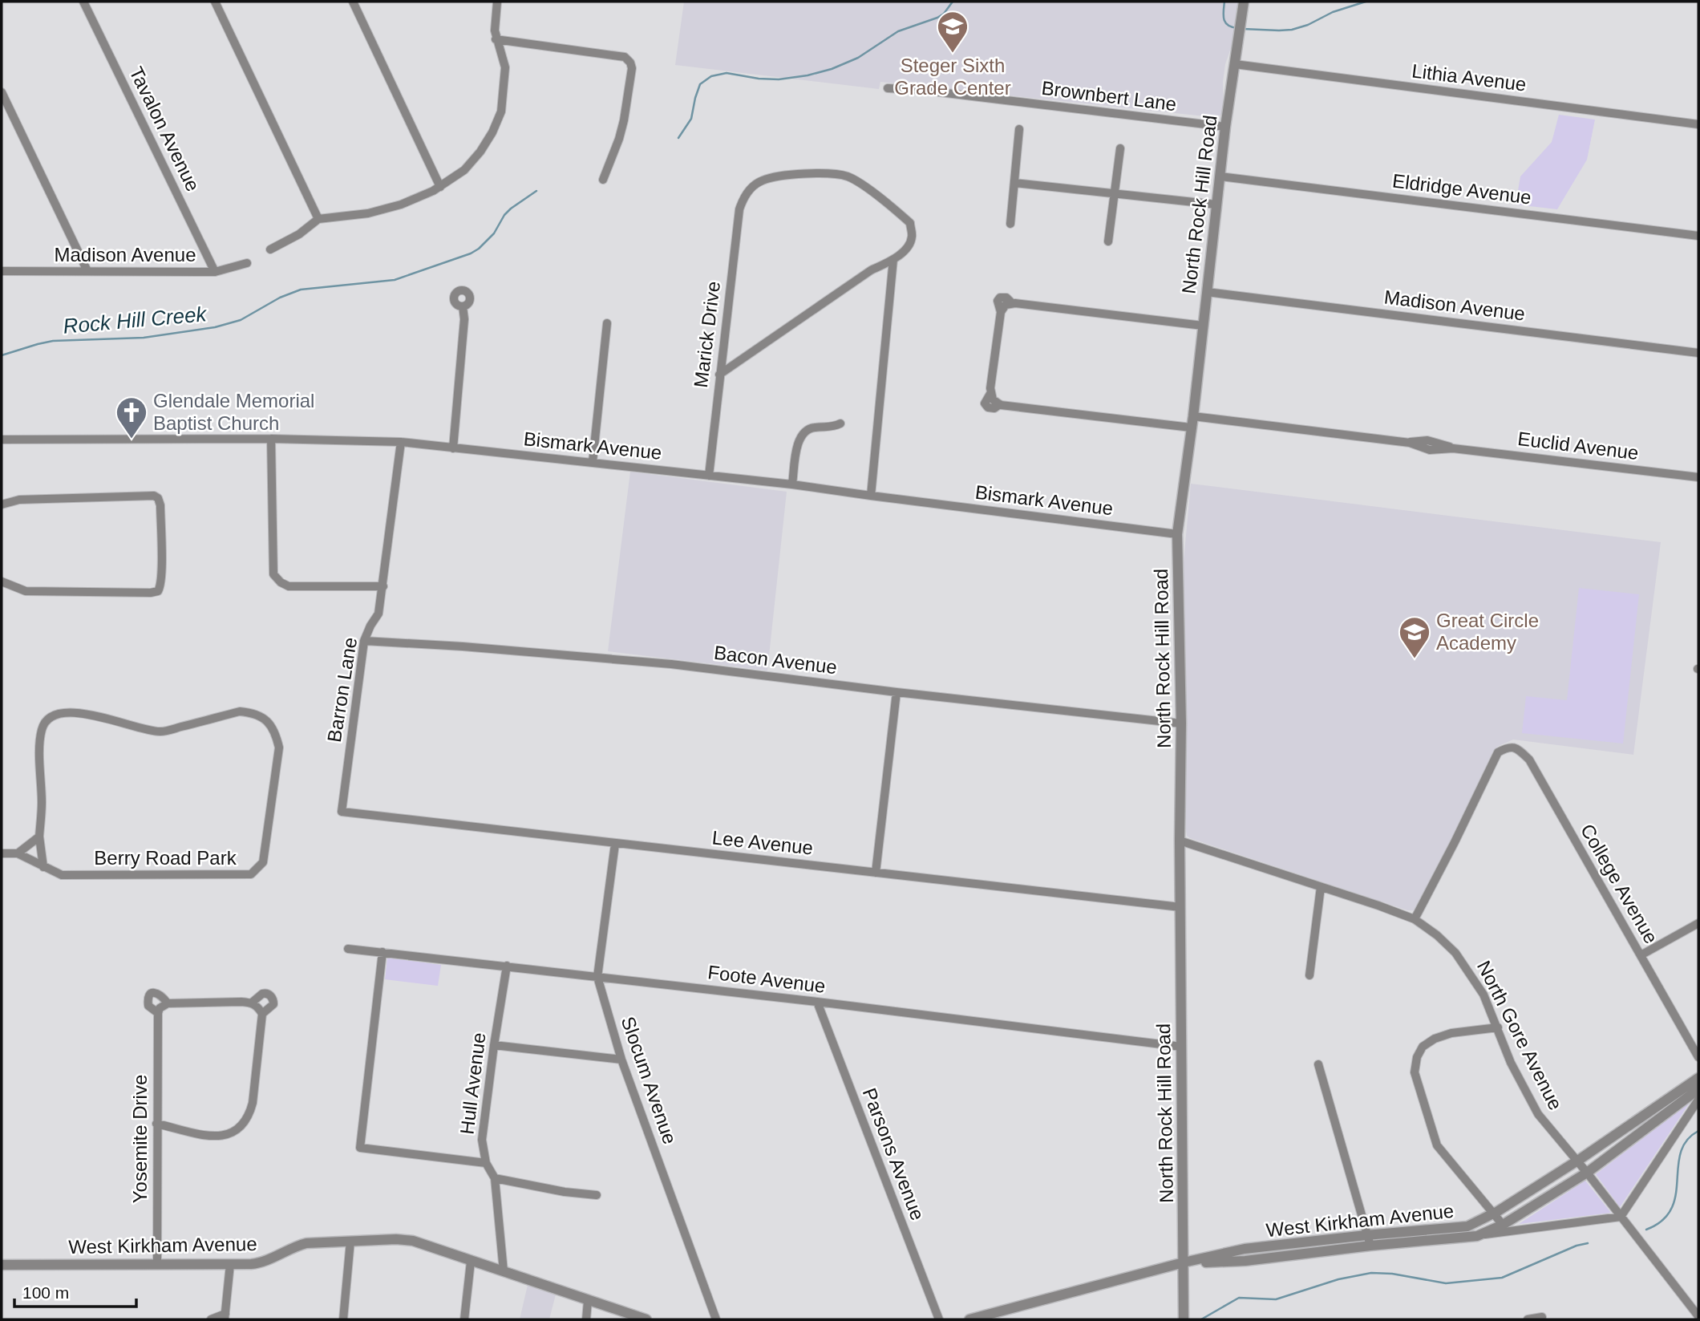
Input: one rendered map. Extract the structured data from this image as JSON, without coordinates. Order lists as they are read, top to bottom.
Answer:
{
  "streets": {
    "street": [
      "Lithia Avenue",
      "Brownbert Lane",
      "Tavalon Avenue",
      "Eldridge Avenue",
      "North Rock Hill Road",
      "Madison Avenue",
      "Marick Drive",
      "Bismark Avenue",
      "Euclid Avenue",
      "Bacon Avenue",
      "Barron Lane",
      "Lee Avenue",
      "Berry Road Park",
      "College Avenue",
      "Foote Avenue",
      "North Gore Avenue",
      "Slocum Avenue",
      "Hull Avenue",
      "Yosemite Drive",
      "Parsons Avenue",
      "West Kirkham Avenue"
    ]
  },
  "crossings": [
    ["Lithia Avenue", "North Rock Hill Road"],
    ["Brownbert Lane", "North Rock Hill Road"],
    ["Tavalon Avenue", "Madison Avenue"],
    ["Eldridge Avenue", "North Rock Hill Road"],
    ["North Rock Hill Road", "Madison Avenue"],
    ["North Rock Hill Road", "Bismark Avenue"],
    ["North Rock Hill Road", "Euclid Avenue"],
    ["North Rock Hill Road", "Bacon Avenue"],
    ["North Rock Hill Road", "Lee Avenue"],
    ["North Rock Hill Road", "Foote Avenue"],
    ["North Rock Hill Road", "North Gore Avenue"],
    ["North Rock Hill Road", "West Kirkham Avenue"],
    ["Marick Drive", "Bismark Avenue"],
    ["Bismark Avenue", "Barron Lane"],
    ["Bacon Avenue", "Barron Lane"],
    ["Barron Lane", "Lee Avenue"],
    ["Lee Avenue", "Slocum Avenue"],
    ["College Avenue", "North Gore Avenue"],
    ["Foote Avenue", "Slocum Avenue"],
    ["Foote Avenue", "Hull Avenue"],
    ["Foote Avenue", "Parsons Avenue"],
    ["North Gore Avenue", "West Kirkham Avenue"],
    ["Hull Avenue", "West Kirkham Avenue"],
    ["Yosemite Drive", "West Kirkham Avenue"]
  ],
  "water": ["Rock Hill Creek"],
  "places": {
    "school or university": ["Steger Sixth Grade Center", "Great Circle Academy"],
    "church": ["Glendale Memorial Baptist Church"]
  },
  "scale_bar": "100 m"
}
